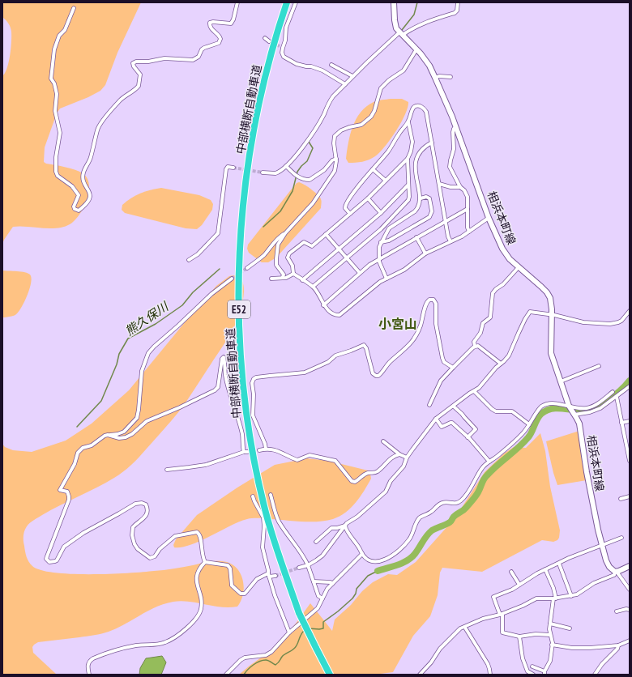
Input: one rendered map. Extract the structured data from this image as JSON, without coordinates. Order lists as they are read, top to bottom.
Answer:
{
  "streets": {
    "highway": ["中部横断自動車道", "E52"],
    "main road": ["相浜本町線"]
  },
  "districts": ["小宮山"],
  "water": ["熊久保川"]
}
